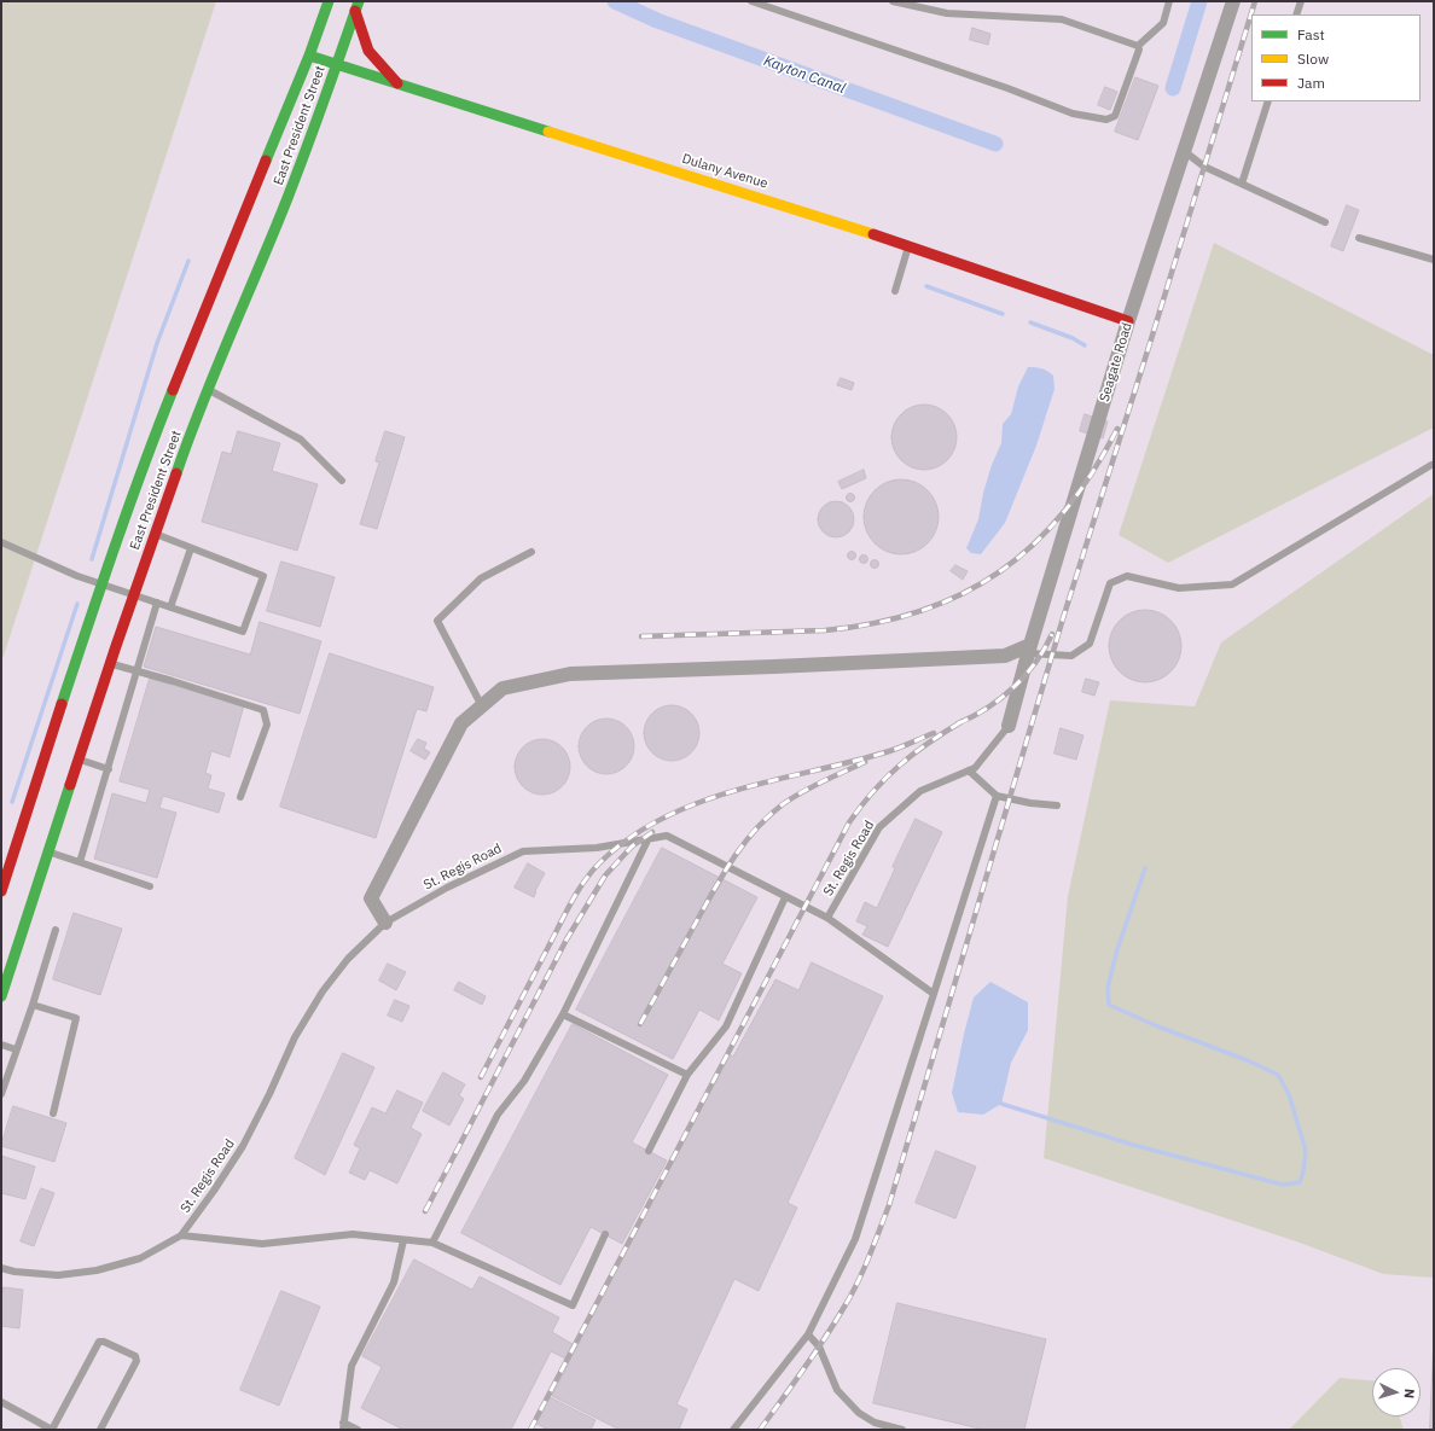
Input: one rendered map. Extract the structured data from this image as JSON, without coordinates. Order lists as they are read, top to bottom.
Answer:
{
  "streets": {
    "main road": ["East President Street", "Dulany Avenue"],
    "street": ["Seagate Road"],
    "lane": ["St. Regis Road"]
  },
  "crossings": [
    ["East President Street", "Dulany Avenue"],
    ["Dulany Avenue", "Seagate Road"],
    ["Seagate Road", "St. Regis Road"]
  ],
  "water": ["Kayton Canal"],
  "legend": ["Fast", "Slow", "Jam"],
  "north": "right"
}
